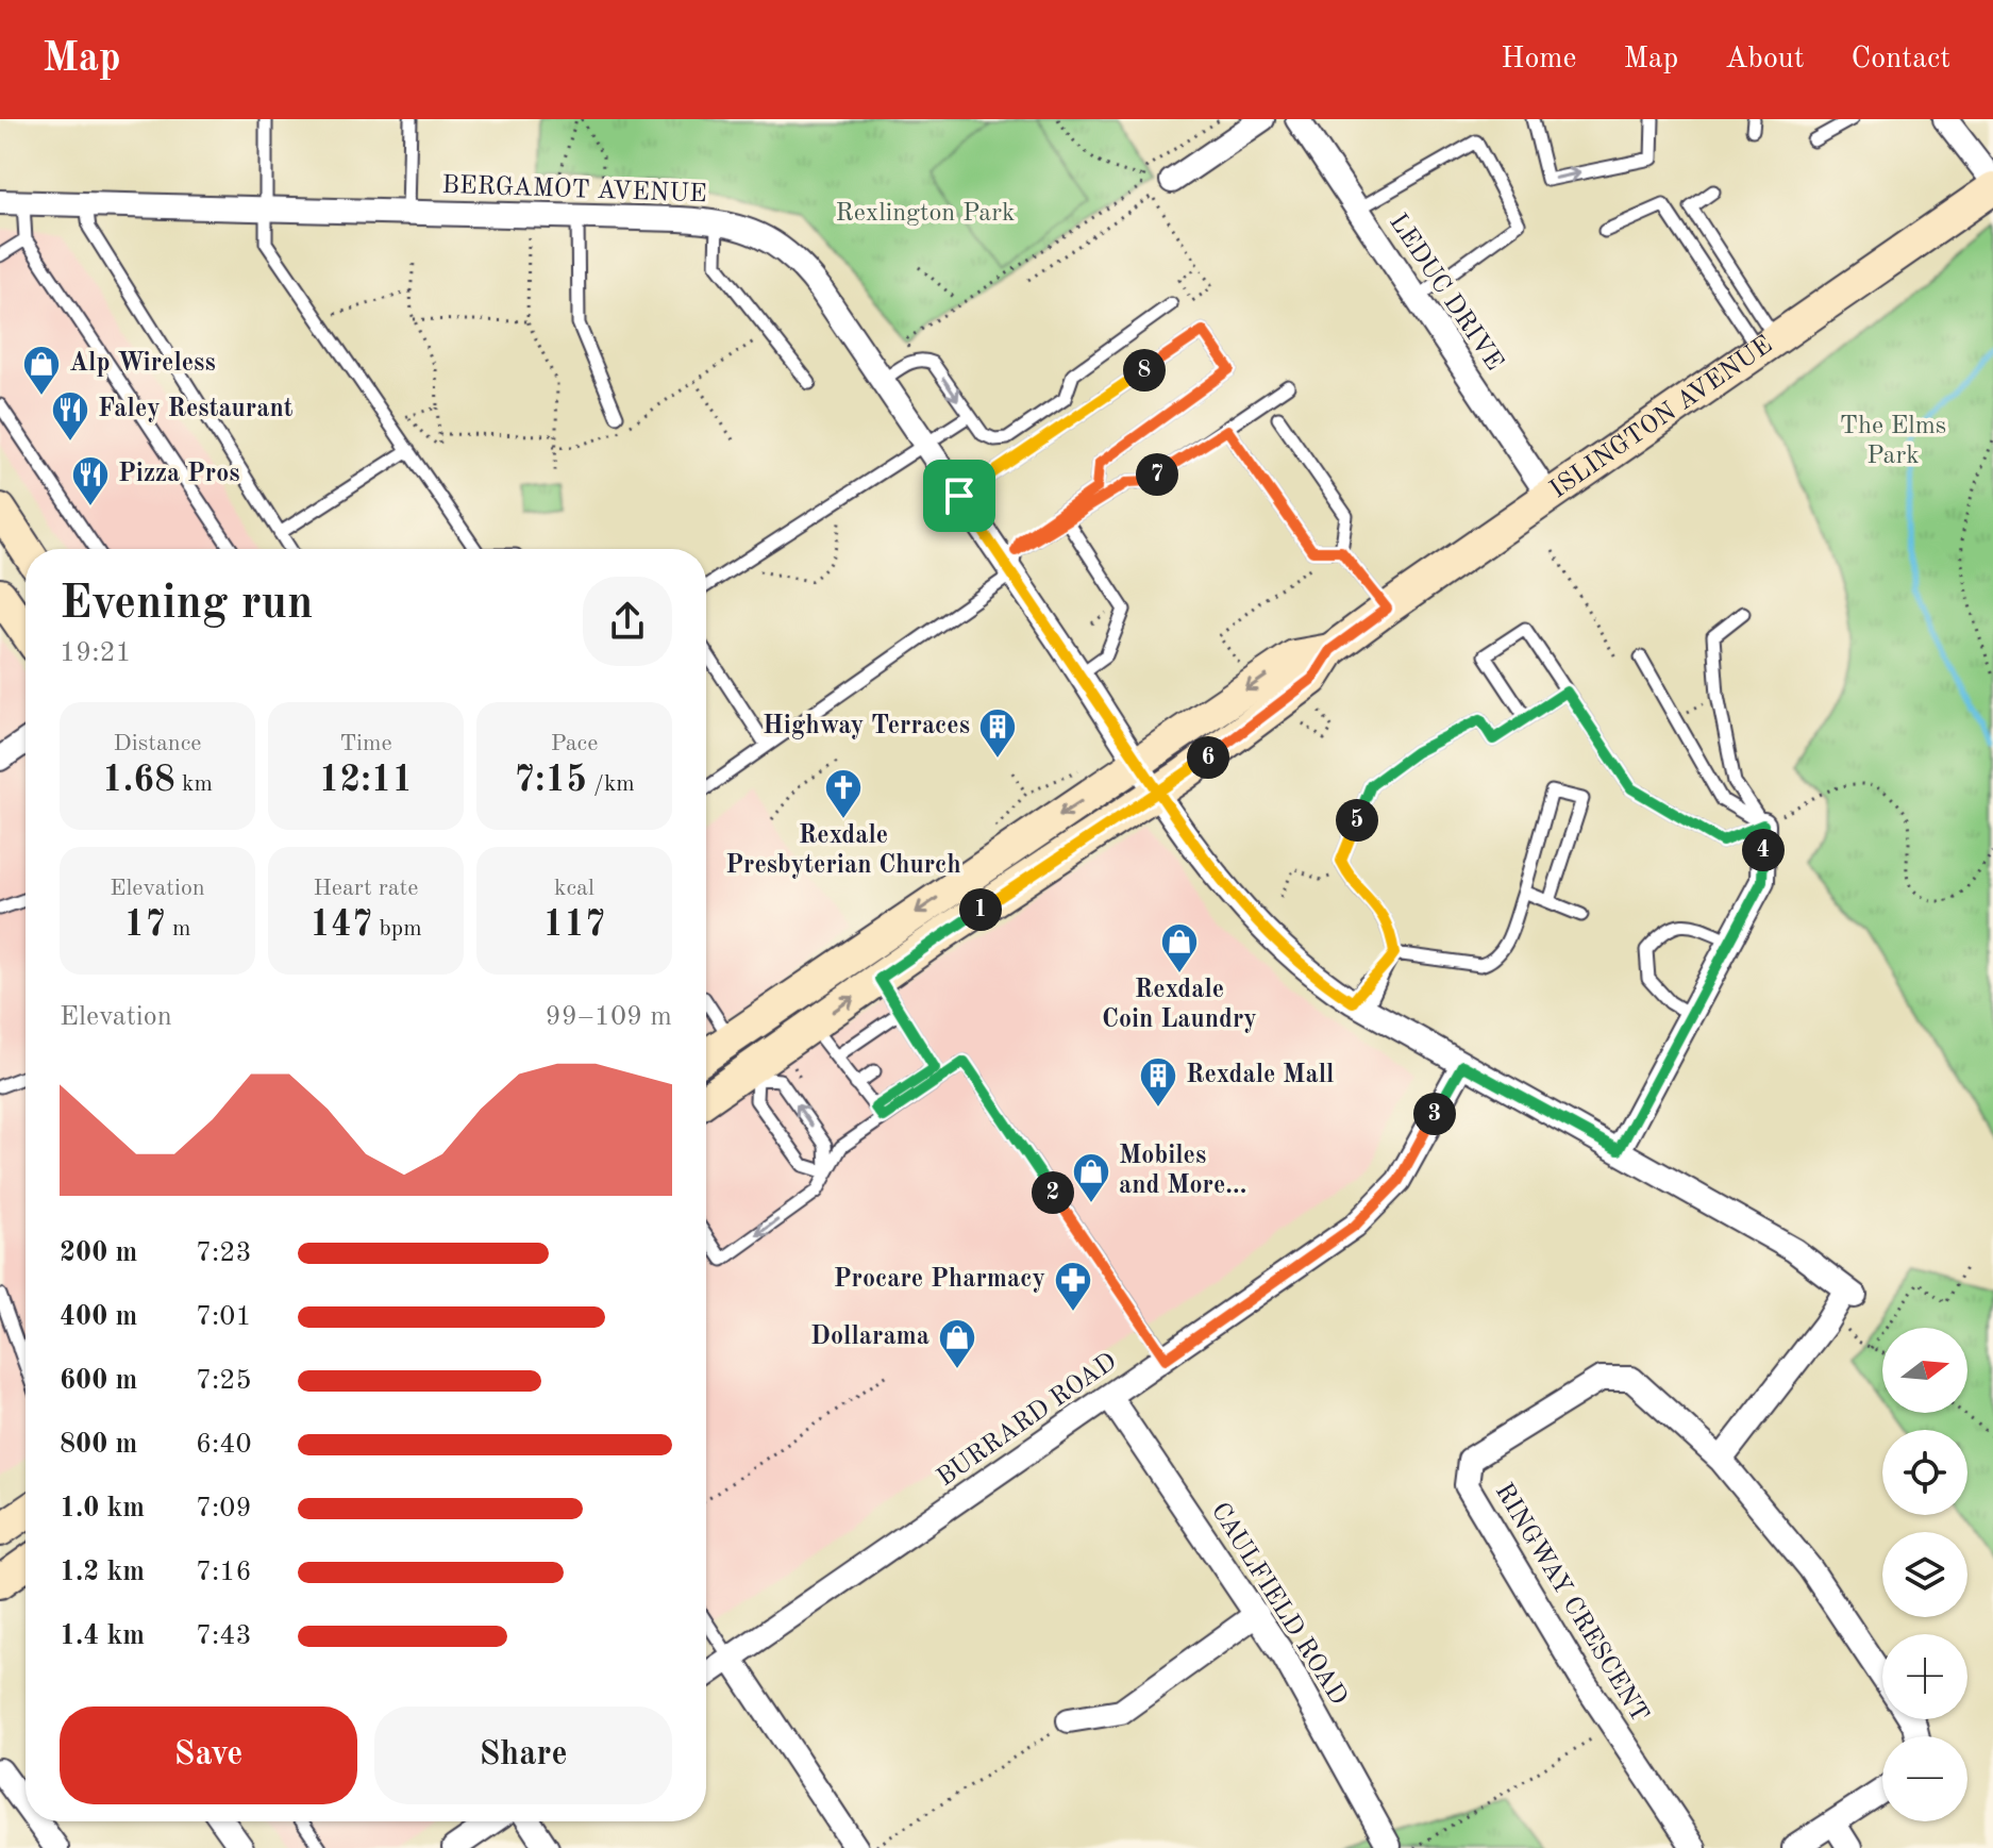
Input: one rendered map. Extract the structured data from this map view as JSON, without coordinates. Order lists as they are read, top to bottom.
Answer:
{
  "streets": {
    "main road": ["ISLINGTON AVENUE"],
    "street": [
      "BERGAMOT AVENUE",
      "LEDUC DRIVE",
      "BURRARD ROAD",
      "RINGWAY CRESCENT",
      "CAULFIELD ROAD"
    ]
  },
  "crossings": [
    ["BERGAMOT AVENUE", "ISLINGTON AVENUE"],
    ["BERGAMOT AVENUE", "BURRARD ROAD"],
    ["BERGAMOT AVENUE", "RINGWAY CRESCENT"],
    ["LEDUC DRIVE", "ISLINGTON AVENUE"],
    ["BURRARD ROAD", "CAULFIELD ROAD"]
  ],
  "parks": ["Rexlington Park", "The Elms Park"],
  "places": {
    "shop": [
      "Alp Wireless",
      "Rexdale Coin Laundry",
      "Mobiles and More…",
      "Dollarama"
    ],
    "restaurant": ["Faley Restaurant", "Pizza Pros"],
    "building": ["Highway Terraces", "Rexdale Mall"],
    "church": ["Rexdale Presbyterian Church"],
    "pharmacy": ["Procare Pharmacy"]
  },
  "north": "right",
  "page": {
    "header": "Map",
    "nav": [
      "Home",
      "Map",
      "About",
      "Contact"
    ],
    "pins": [
      "8",
      "7",
      "6",
      "5",
      "4",
      "1",
      "3",
      "2"
    ],
    "heading": ["Evening run", "19:21"],
    "stats": [
      ["Distance", "1.68 km"],
      ["Time", "12:11"],
      ["Pace", "7:15 /km"],
      ["Elevation", "17 m"],
      ["Heart rate", "147 bpm"],
      ["kcal", "117"]
    ],
    "chart": ["Elevation", "99–109 m"],
    "list": [
      {
        "name": "200 m",
        "note": "7:23"
      },
      {
        "name": "400 m",
        "note": "7:01"
      },
      {
        "name": "600 m",
        "note": "7:25"
      },
      {
        "name": "800 m",
        "note": "6:40"
      },
      {
        "name": "1.0 km",
        "note": "7:09"
      },
      {
        "name": "1.2 km",
        "note": "7:16"
      },
      {
        "name": "1.4 km",
        "note": "7:43"
      }
    ],
    "map_buttons": ["+", "−"],
    "buttons": ["Save", "Share"]
  }
}
